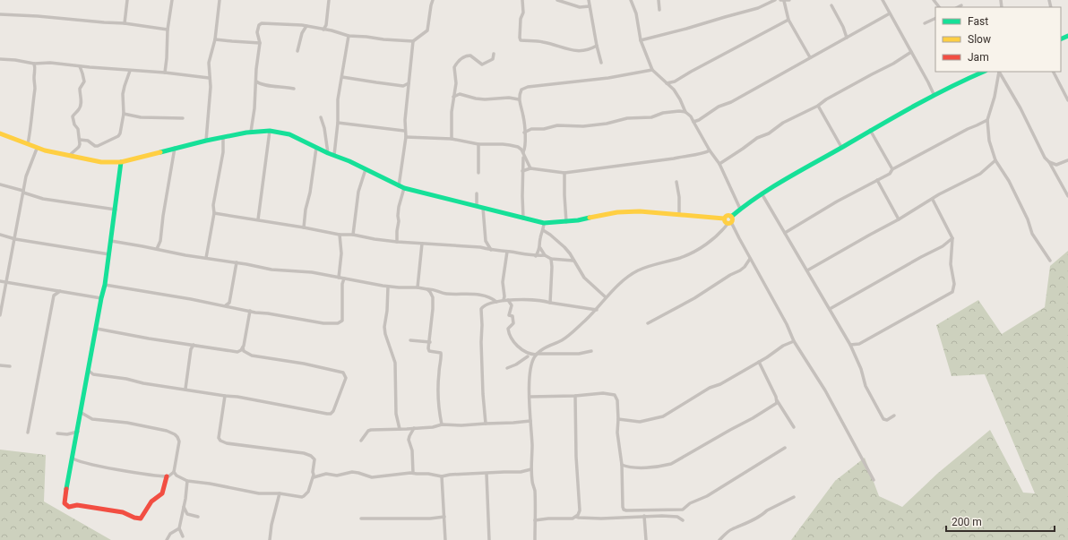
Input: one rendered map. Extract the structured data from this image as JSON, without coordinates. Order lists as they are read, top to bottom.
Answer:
{
  "legend": ["Fast", "Slow", "Jam"],
  "scale_bar": "200 m"
}
